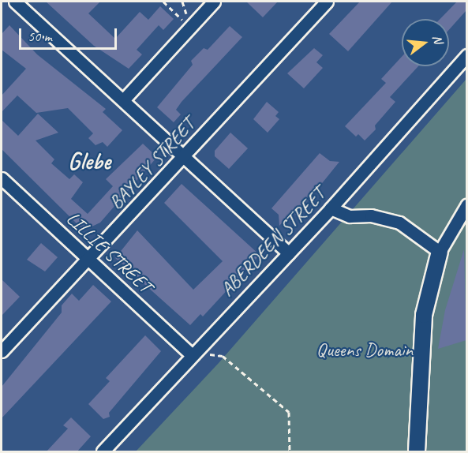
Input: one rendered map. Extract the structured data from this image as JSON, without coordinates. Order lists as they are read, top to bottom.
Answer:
{
  "streets": {
    "street": ["BAYLEY STREET", "ABERDEEN STREET", "LILLIE STREET"]
  },
  "crossings": [
    ["BAYLEY STREET", "LILLIE STREET"],
    ["ABERDEEN STREET", "LILLIE STREET"]
  ],
  "districts": ["Glebe"],
  "parks": ["Queens Domain"],
  "scale_bar": "50 m",
  "north": "right"
}
